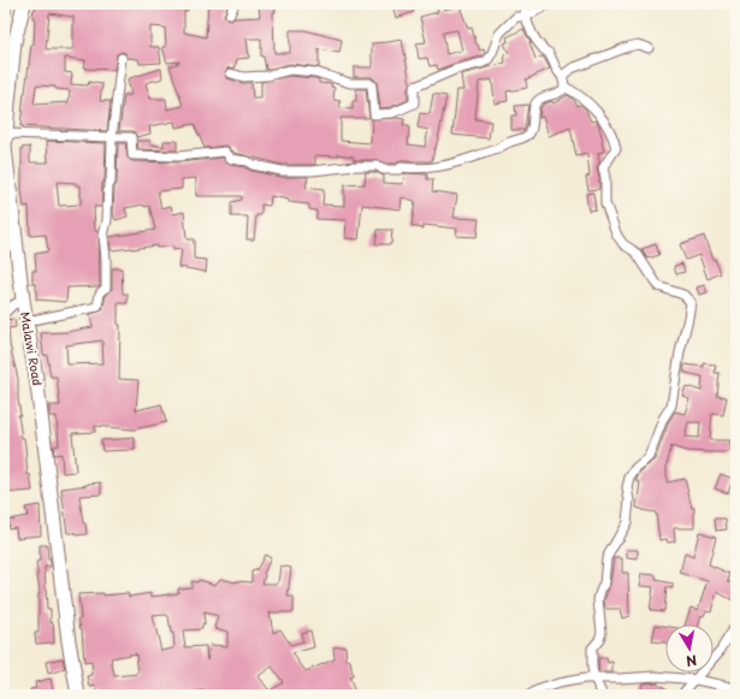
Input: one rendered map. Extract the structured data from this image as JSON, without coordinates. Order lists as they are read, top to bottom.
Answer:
{
  "streets": {
    "main road": ["Malawi Road"]
  },
  "north": "bottom"
}
